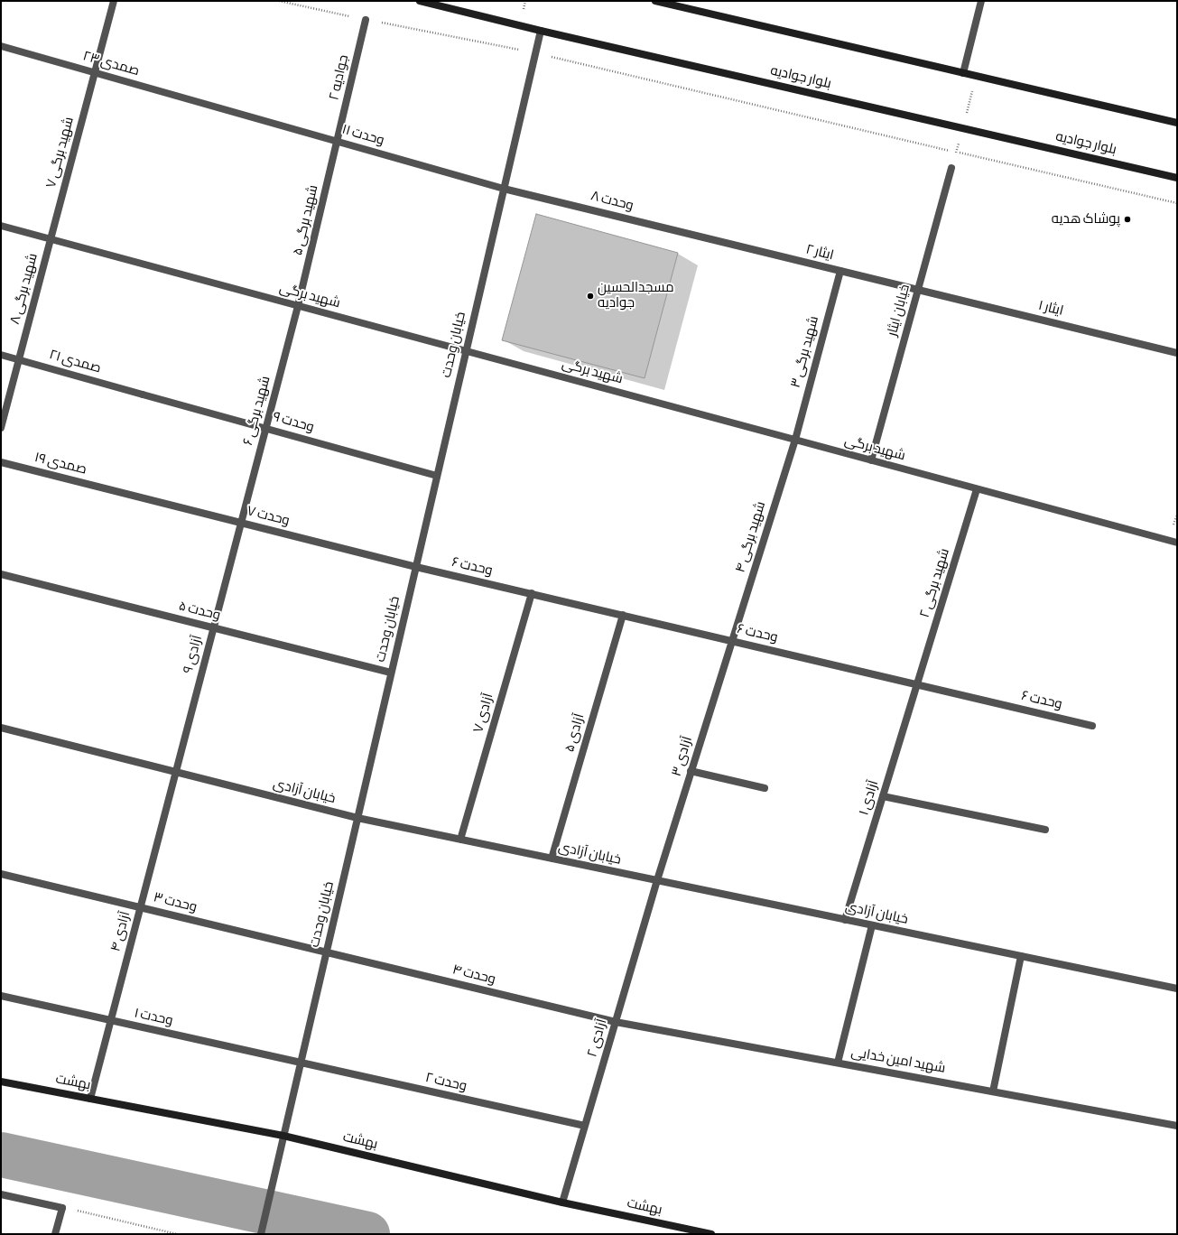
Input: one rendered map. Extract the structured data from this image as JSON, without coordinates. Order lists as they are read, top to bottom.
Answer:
{
  "streets": {
    "main road": ["بلوار جوادیه", "بهشت"],
    "street": [
      "صمدی ۲۳",
      "جوادیه ۲",
      "وحدت ۱۱",
      "شهید برگی ۷",
      "وحدت ۸",
      "شهید برگی ۵",
      "ایثار ۲",
      "شهید برگی ۸",
      "شهید برگی",
      "ایثار ۱",
      "خیابان ایثار",
      "خیابان وحدت",
      "شهید برگی ۳",
      "صمدی ۲۱",
      "شهید برگی ۶",
      "وحدت ۹",
      "صمدی ۱۹",
      "وحدت ۷",
      "شهید برگی ۴",
      "وحدت ۶",
      "شهید برگی ۲",
      "وحدت ۵",
      "آزادی ۹",
      "آزادی ۷",
      "آزادی ۵",
      "آزادی ۳",
      "خیابان آزادی",
      "آزادی ۱",
      "وحدت ۳",
      "آزادی ۴",
      "وحدت ۴",
      "وحدت ۱",
      "آزادی ۲",
      "شهید امین خدایی",
      "وحدت ۲"
    ]
  },
  "crossings": [
    ["صمدی ۲۳", "وحدت ۱۱"],
    ["صمدی ۲۳", "شهید برگی ۷"],
    ["جوادیه ۲", "وحدت ۱۱"],
    ["جوادیه ۲", "شهید برگی ۵"],
    ["بلوار جوادیه", "خیابان وحدت"],
    ["وحدت ۱۱", "وحدت ۸"],
    ["وحدت ۱۱", "شهید برگی ۵"],
    ["وحدت ۱۱", "خیابان وحدت"],
    ["شهید برگی ۷", "شهید برگی ۸"],
    ["شهید برگی ۷", "شهید برگی"],
    ["وحدت ۸", "ایثار ۲"],
    ["وحدت ۸", "خیابان وحدت"],
    ["شهید برگی ۵", "شهید برگی"],
    ["شهید برگی ۵", "شهید برگی ۶"],
    ["ایثار ۲", "ایثار ۱"],
    ["ایثار ۲", "خیابان ایثار"],
    ["ایثار ۲", "شهید برگی ۳"],
    ["شهید برگی ۸", "شهید برگی"],
    ["شهید برگی ۸", "صمدی ۲۱"],
    ["شهید برگی", "خیابان ایثار"],
    ["شهید برگی", "خیابان وحدت"],
    ["شهید برگی", "شهید برگی ۳"],
    ["شهید برگی", "شهید برگی ۶"],
    ["شهید برگی", "شهید برگی ۴"],
    ["شهید برگی", "شهید برگی ۲"],
    ["ایثار ۱", "خیابان ایثار"],
    ["خیابان وحدت", "وحدت ۹"],
    ["خیابان وحدت", "وحدت ۷"],
    ["خیابان وحدت", "وحدت ۶"],
    ["خیابان وحدت", "وحدت ۵"],
    ["خیابان وحدت", "خیابان آزادی"],
    ["خیابان وحدت", "وحدت ۳"],
    ["خیابان وحدت", "وحدت ۴"],
    ["خیابان وحدت", "وحدت ۱"],
    ["خیابان وحدت", "بهشت"],
    ["خیابان وحدت", "وحدت ۲"],
    ["شهید برگی ۳", "شهید برگی ۴"],
    ["صمدی ۲۱", "وحدت ۹"],
    ["شهید برگی ۶", "وحدت ۹"],
    ["شهید برگی ۶", "وحدت ۷"],
    ["شهید برگی ۶", "آزادی ۹"],
    ["صمدی ۱۹", "وحدت ۷"],
    ["وحدت ۷", "وحدت ۶"],
    ["وحدت ۷", "آزادی ۹"],
    ["شهید برگی ۴", "وحدت ۶"],
    ["شهید برگی ۴", "آزادی ۳"],
    ["وحدت ۶", "شهید برگی ۲"],
    ["وحدت ۶", "آزادی ۷"],
    ["وحدت ۶", "آزادی ۵"],
    ["وحدت ۶", "آزادی ۳"],
    ["وحدت ۶", "آزادی ۱"],
    ["شهید برگی ۲", "آزادی ۱"],
    ["وحدت ۵", "آزادی ۹"],
    ["آزادی ۹", "خیابان آزادی"],
    ["آزادی ۹", "آزادی ۴"],
    ["آزادی ۷", "خیابان آزادی"],
    ["آزادی ۵", "خیابان آزادی"],
    ["آزادی ۳", "خیابان آزادی"],
    ["آزادی ۳", "آزادی ۲"],
    ["خیابان آزادی", "آزادی ۱"],
    ["خیابان آزادی", "آزادی ۴"],
    ["خیابان آزادی", "آزادی ۲"],
    ["وحدت ۳", "آزادی ۴"],
    ["وحدت ۳", "وحدت ۴"],
    ["آزادی ۴", "وحدت ۱"],
    ["آزادی ۴", "بهشت"],
    ["وحدت ۴", "آزادی ۲"],
    ["وحدت ۴", "شهید امین خدایی"],
    ["وحدت ۱", "وحدت ۲"],
    ["آزادی ۲", "شهید امین خدایی"],
    ["آزادی ۲", "بهشت"],
    ["آزادی ۲", "وحدت ۲"]
  ],
  "places": ["پوشاک هدیه", "مسجدالحسین جوادیه"]
}
